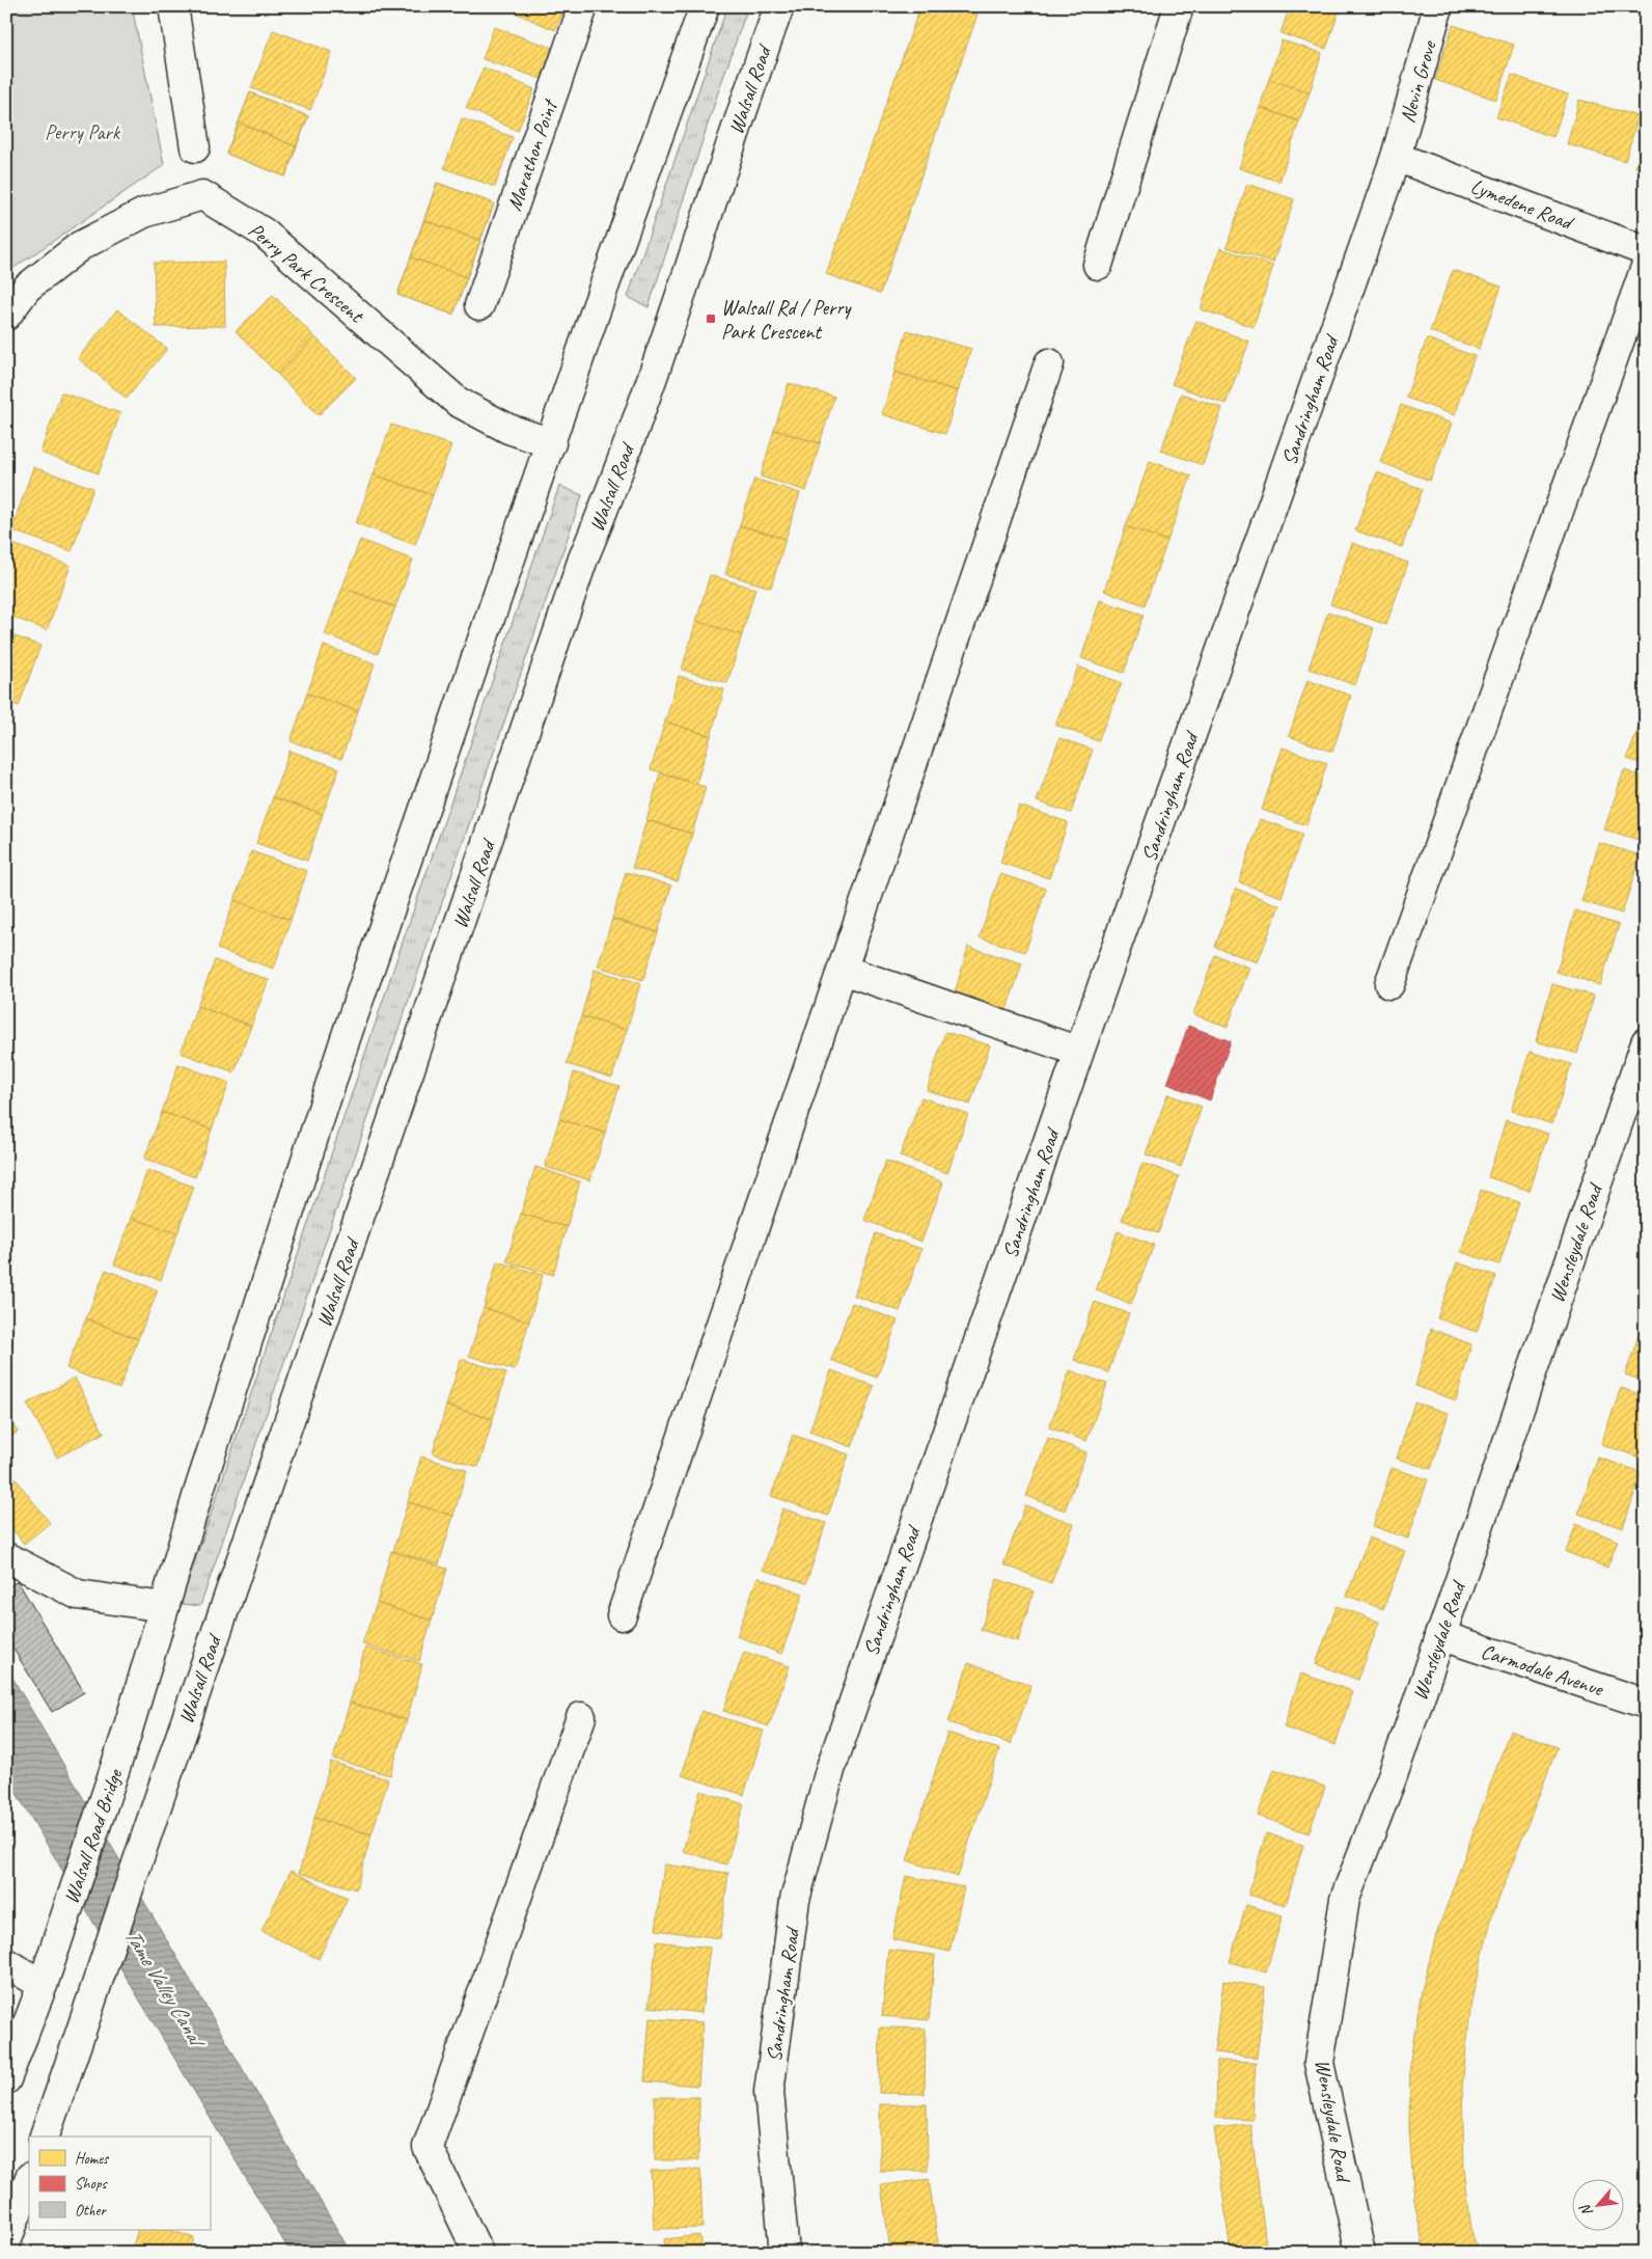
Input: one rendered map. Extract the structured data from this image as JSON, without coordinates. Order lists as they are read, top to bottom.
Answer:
{
  "streets": {
    "main road": [
      "Nevin Grove",
      "Walsall Road",
      "Marathon Point",
      "Lymedene Road",
      "Perry Park Crescent",
      "Sandringham Road",
      "Wensleydale Road",
      "Carmodale Avenue",
      "Walsall Road Bridge"
    ]
  },
  "crossings": [
    ["Nevin Grove", "Lymedene Road"],
    ["Nevin Grove", "Sandringham Road"],
    ["Lymedene Road", "Sandringham Road"],
    ["Wensleydale Road", "Carmodale Avenue"]
  ],
  "water": ["Tame Valley Canal"],
  "parks": ["Perry Park"],
  "places": {
    "transit": ["Walsall Rd / Perry Park Crescent"]
  },
  "legend": ["Homes", "Shops", "Other"],
  "north": "bottom left"
}
